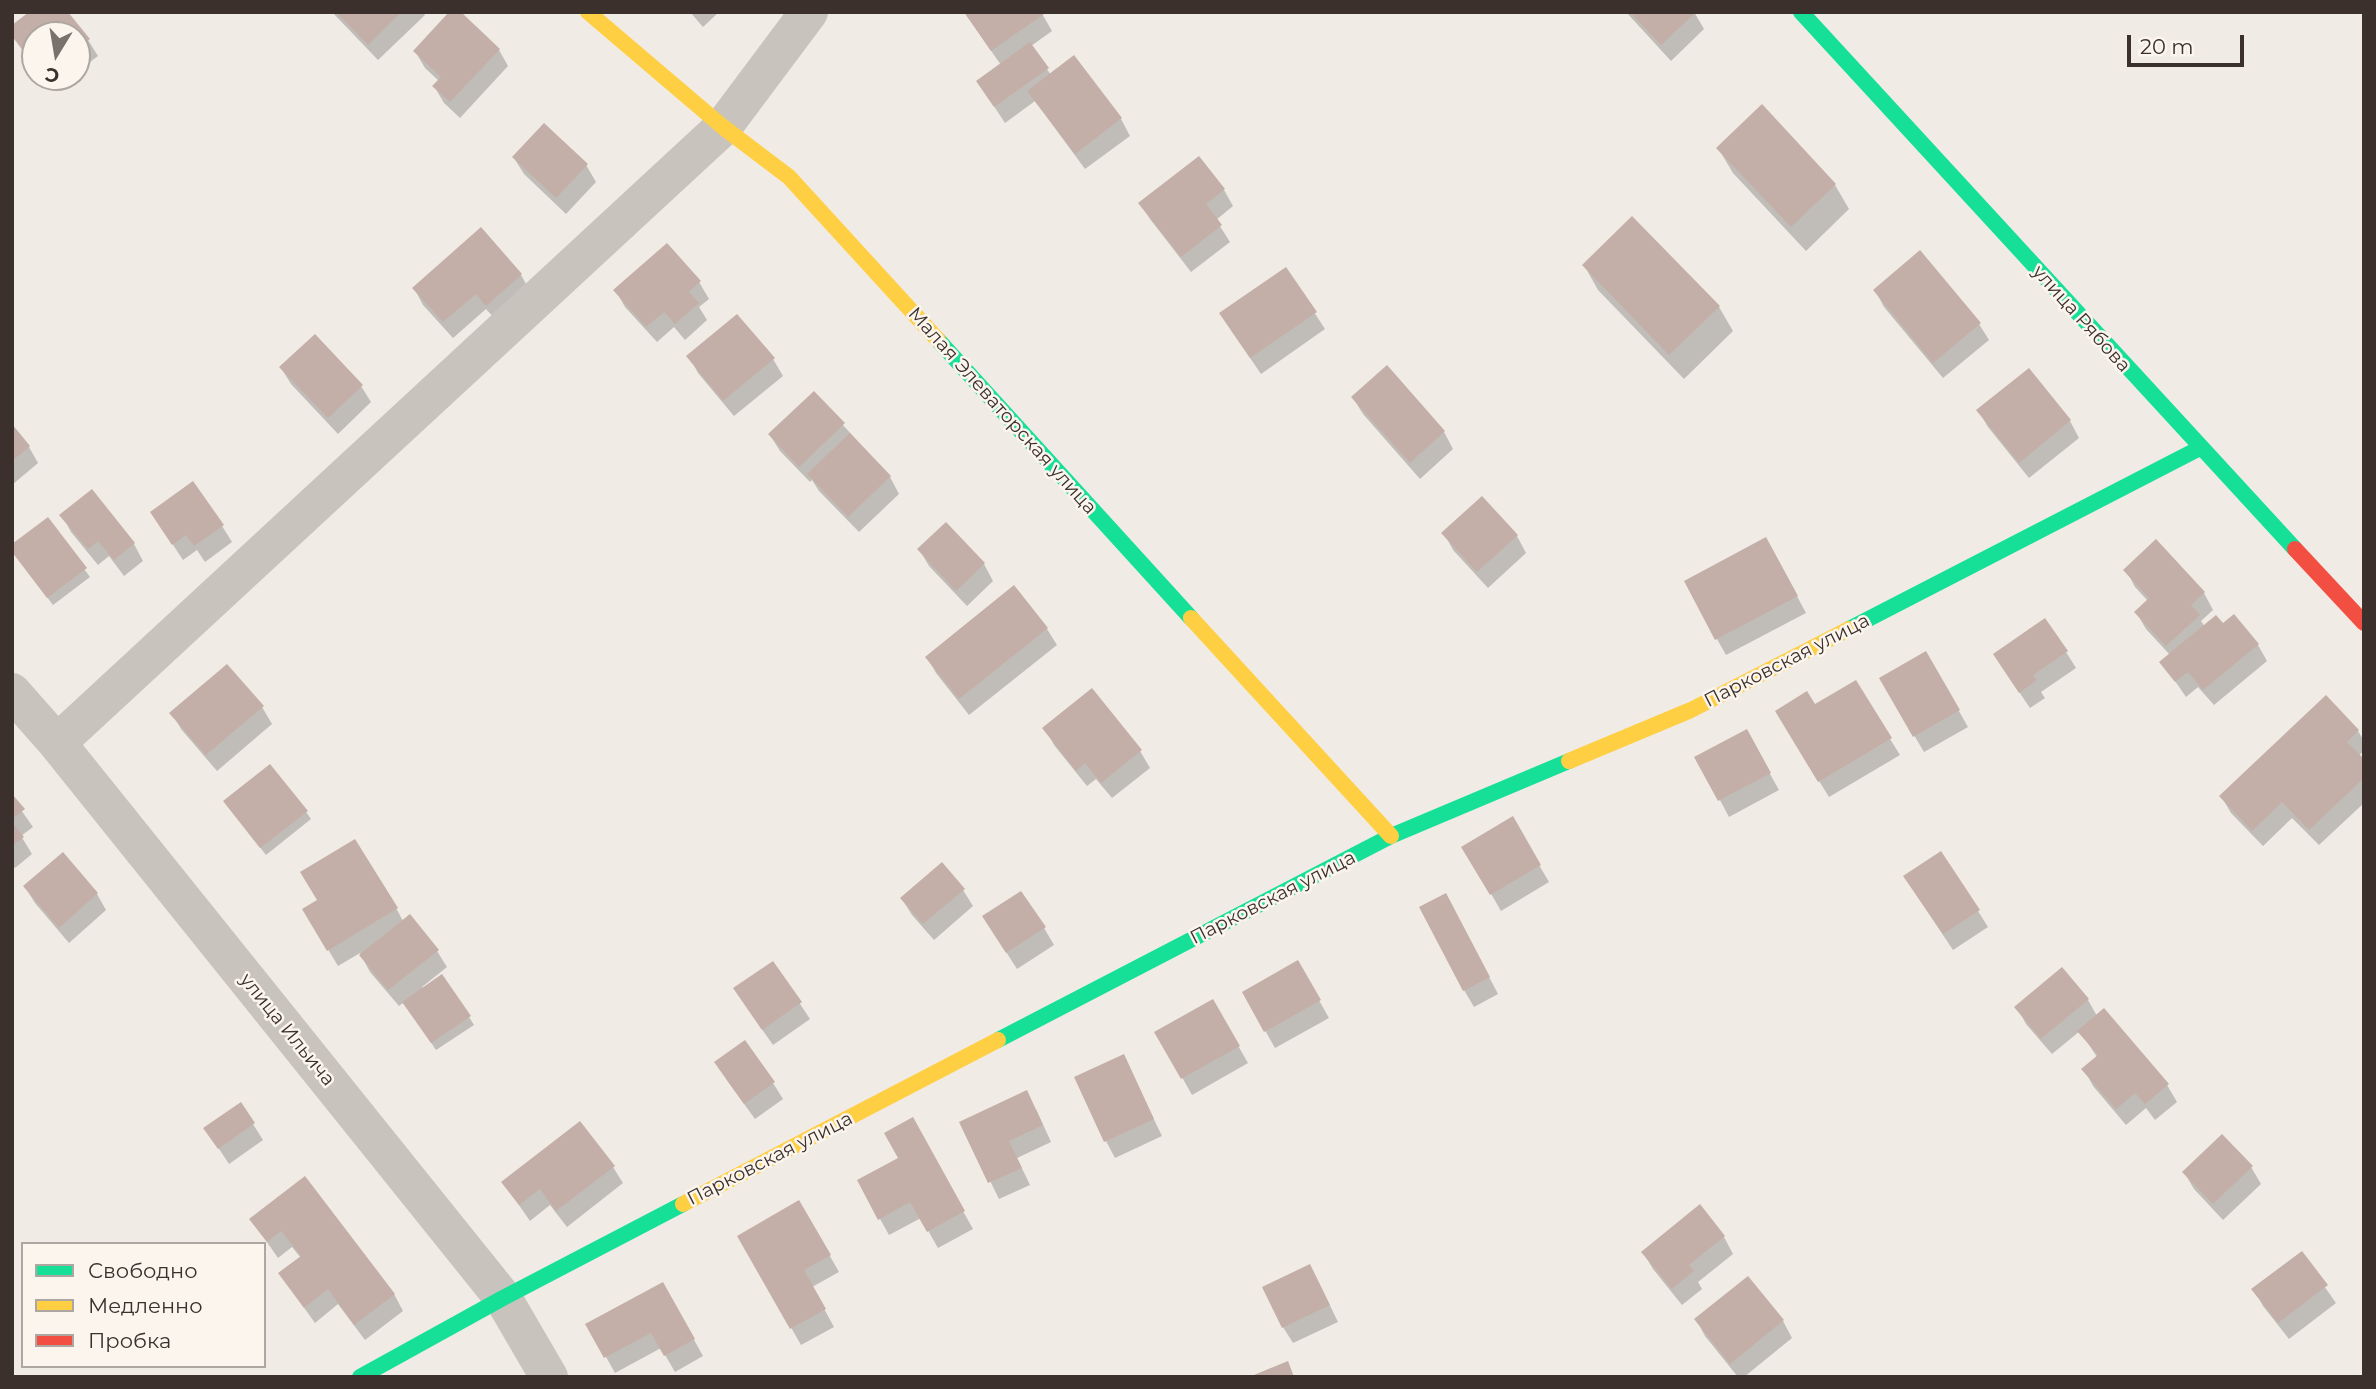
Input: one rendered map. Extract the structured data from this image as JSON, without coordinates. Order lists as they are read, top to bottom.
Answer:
{
  "streets": {
    "street": [
      "улица Рябова",
      "Малая Элеваторская улица",
      "Парковская улица",
      "улица Ильича"
    ]
  },
  "crossings": [
    ["улица Рябова", "Парковская улица"],
    ["Малая Элеваторская улица", "Парковская улица"],
    ["Парковская улица", "улица Ильича"]
  ],
  "legend": ["Свободно", "Медленно", "Пробка"],
  "scale_bar": "20 m",
  "north": "bottom"
}
